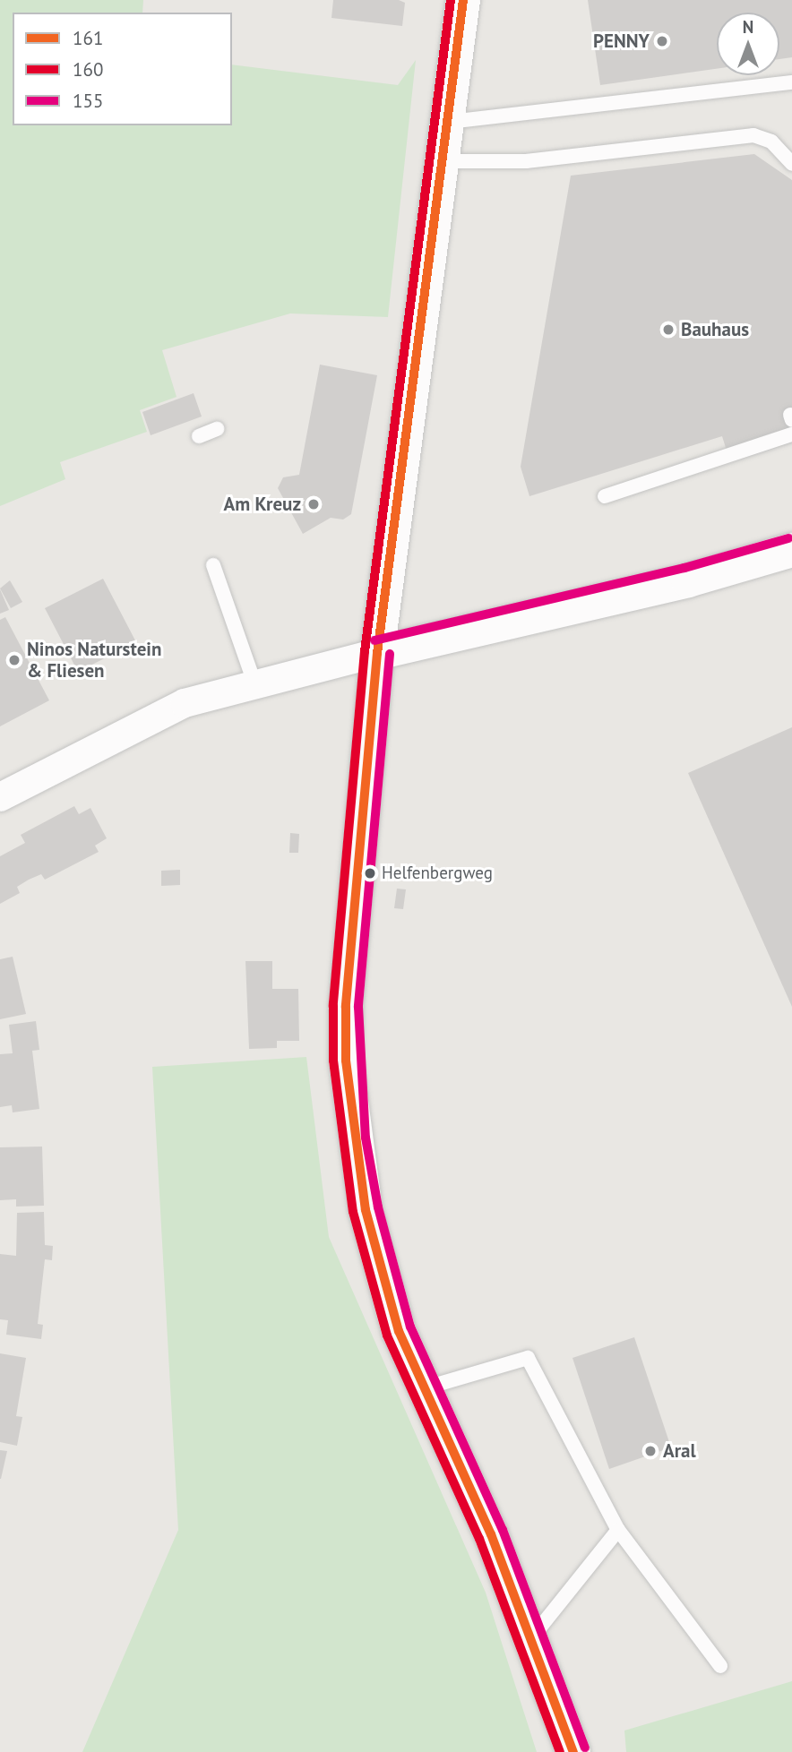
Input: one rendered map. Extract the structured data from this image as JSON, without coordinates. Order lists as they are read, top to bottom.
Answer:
{
  "places": [
    "PENNY",
    "Bauhaus",
    "Am Kreuz",
    "Ninos Naturstein & Fliesen",
    "Helfenbergweg",
    "Aral"
  ],
  "lines": ["transit line 161", "transit line 160", "transit line 155"],
  "legend": ["161", "160", "155"],
  "north": "top"
}
